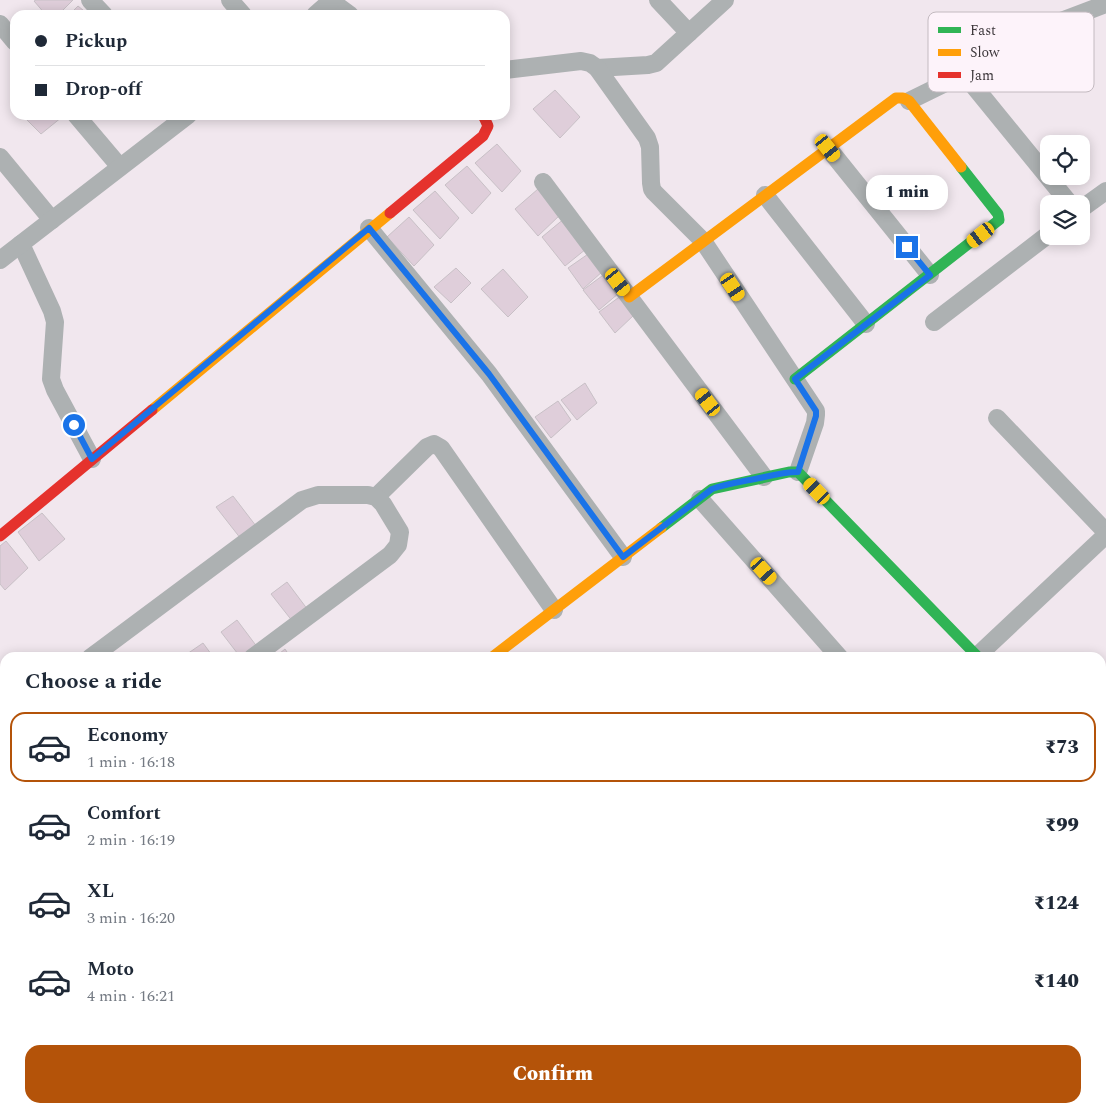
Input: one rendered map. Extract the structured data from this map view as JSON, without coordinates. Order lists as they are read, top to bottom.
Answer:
{
  "legend": ["Fast", "Slow", "Jam"],
  "page": {
    "banner": ["Pickup", "Drop-off"],
    "bubble": "1 min",
    "heading": "Choose a ride",
    "list": [
      {
        "name": "Economy",
        "note": "1 min · 16:18",
        "value": "₹73"
      },
      {
        "name": "Comfort",
        "note": "2 min · 16:19",
        "value": "₹99"
      },
      {
        "name": "XL",
        "note": "3 min · 16:20",
        "value": "₹124"
      },
      {
        "name": "Moto",
        "note": "4 min · 16:21",
        "value": "₹140"
      }
    ],
    "buttons": "Confirm"
  }
}
